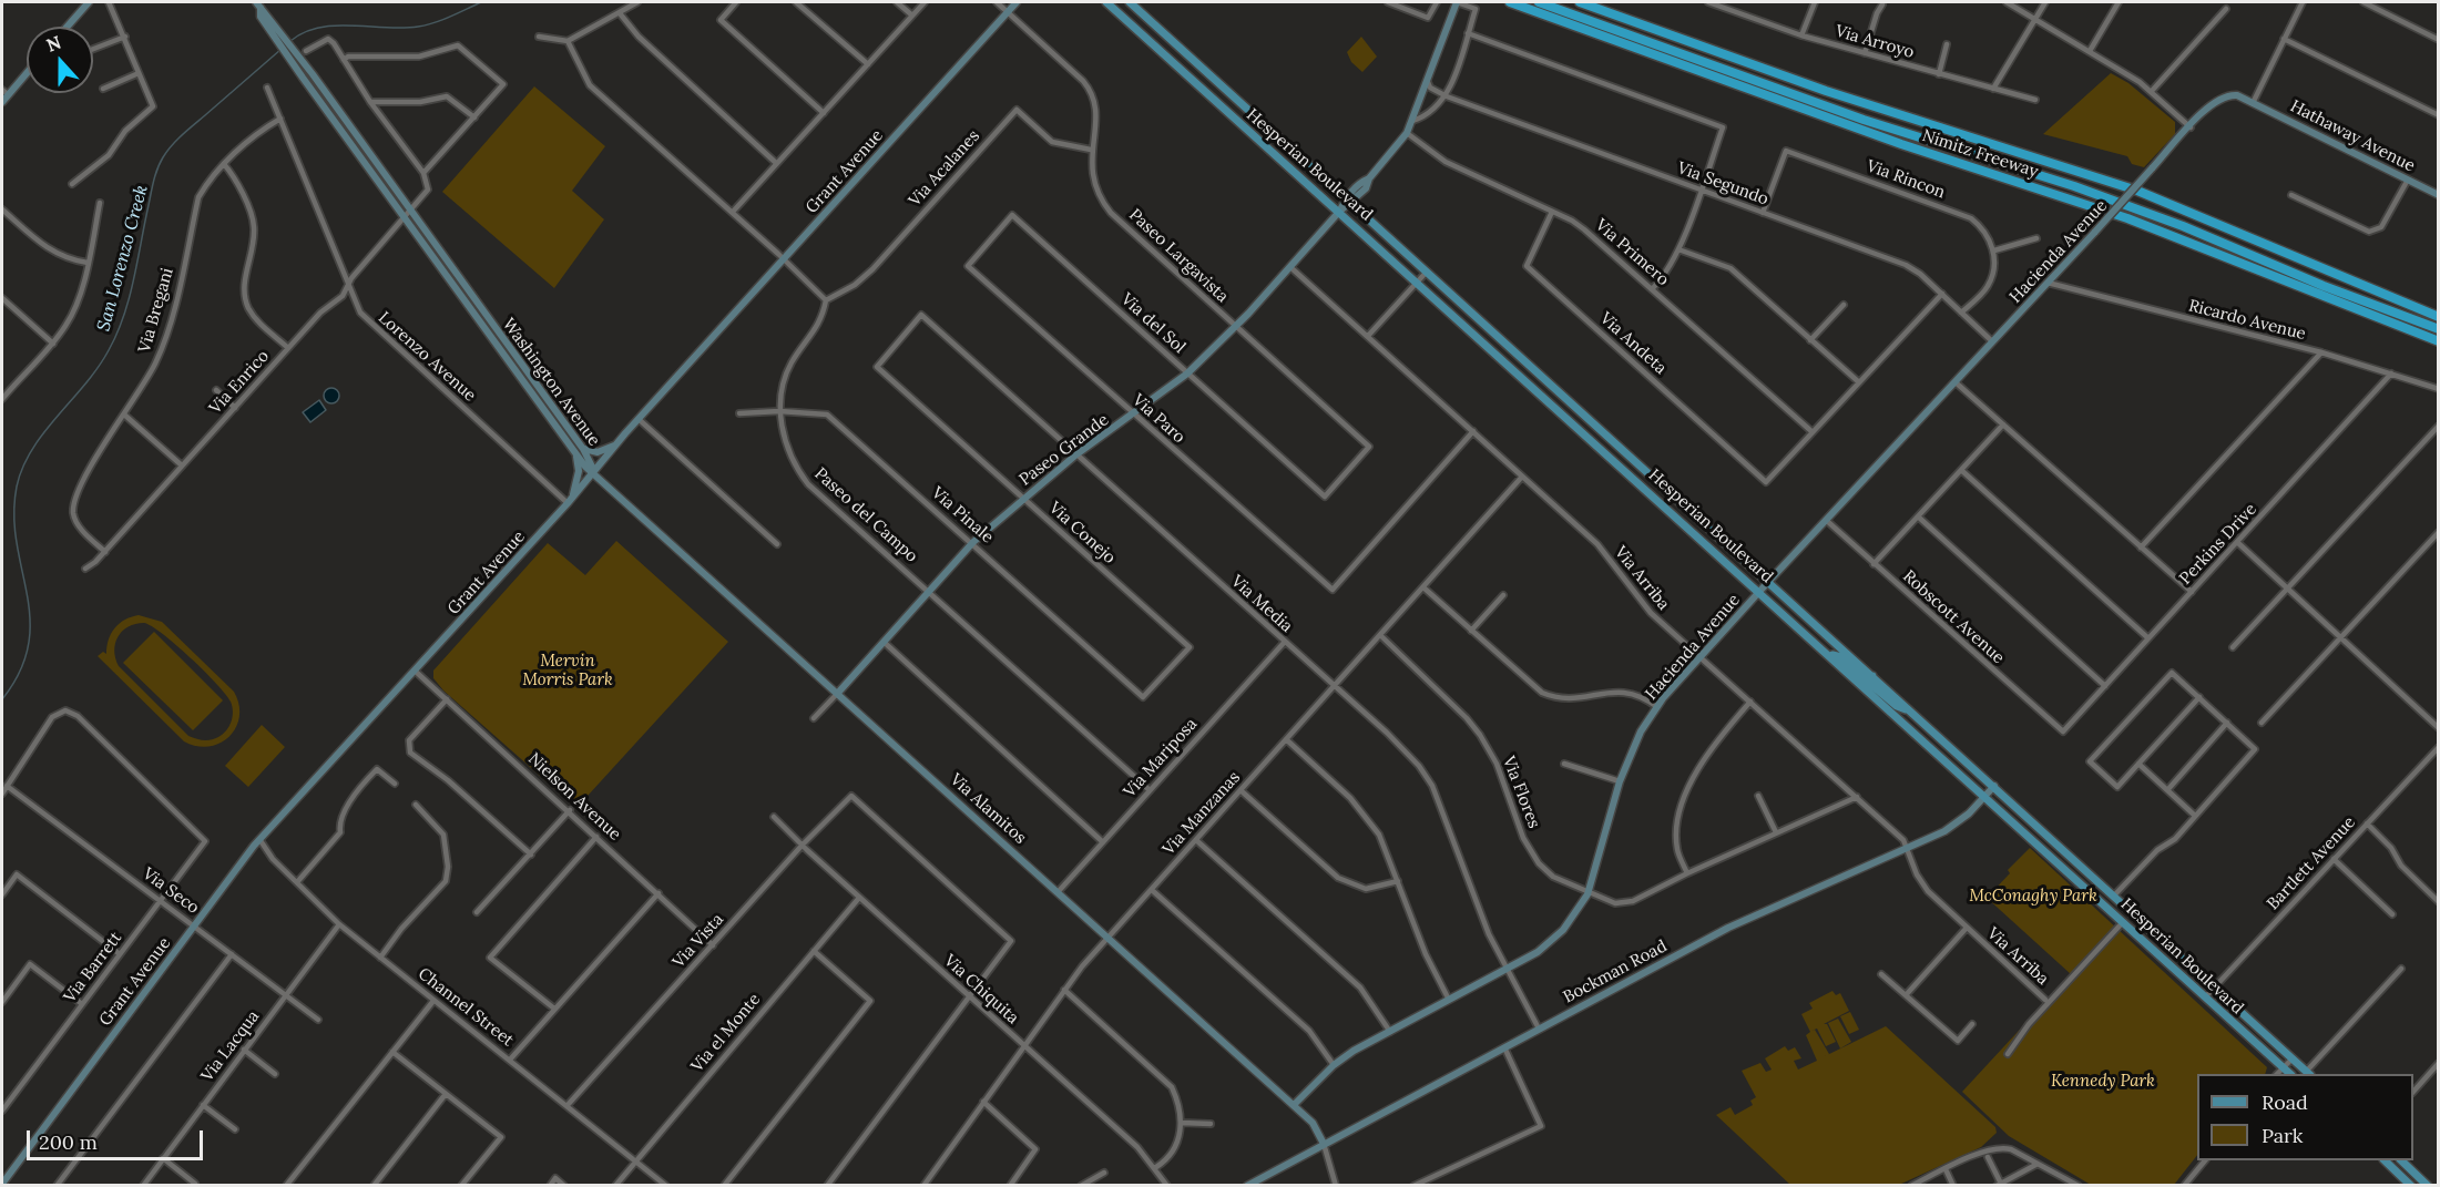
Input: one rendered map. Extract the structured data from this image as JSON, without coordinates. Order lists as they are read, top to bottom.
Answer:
{
  "streets": {
    "highway": ["Nimitz Freeway"],
    "main road": ["Hesperian Boulevard"],
    "street": [
      "Via Arroyo",
      "Hathaway Avenue",
      "Via Acalanes",
      "Grant Avenue",
      "Via Rincon",
      "Via Segundo",
      "Hacienda Avenue",
      "Via Primero",
      "Paseo Largavista",
      "Via Bregani",
      "Ricardo Avenue",
      "Via del Sol",
      "Via Andeta",
      "Lorenzo Avenue",
      "Via Enrico",
      "Washington Avenue",
      "Via Paro",
      "Paseo Grande",
      "Paseo del Campo",
      "Via Pinale",
      "Via Conejo",
      "Perkins Drive",
      "Via Arriba",
      "Via Media",
      "Robscott Avenue",
      "Via Mariposa",
      "Via Flores",
      "Nielson Avenue",
      "Via Alamitos",
      "Via Manzanas",
      "Bartlett Avenue",
      "Via Seco",
      "Via Vista",
      "Via Barrett",
      "Bockman Road",
      "Via Chiquita",
      "Channel Street",
      "Via el Monte",
      "Via Lacqua"
    ]
  },
  "crossings": [
    ["Hathaway Avenue", "Hacienda Avenue"],
    ["Hesperian Boulevard", "Hacienda Avenue"],
    ["Hesperian Boulevard", "Paseo Grande"],
    ["Hesperian Boulevard", "Bartlett Avenue"],
    ["Hesperian Boulevard", "Bockman Road"],
    ["Via Acalanes", "Paseo Largavista"],
    ["Via Acalanes", "Paseo del Campo"],
    ["Grant Avenue", "Paseo Largavista"],
    ["Grant Avenue", "Lorenzo Avenue"],
    ["Grant Avenue", "Washington Avenue"],
    ["Grant Avenue", "Nielson Avenue"],
    ["Grant Avenue", "Via Alamitos"],
    ["Grant Avenue", "Via Seco"],
    ["Grant Avenue", "Channel Street"],
    ["Via Rincon", "Via Segundo"],
    ["Via Segundo", "Hacienda Avenue"],
    ["Via Segundo", "Paseo Grande"],
    ["Hacienda Avenue", "Ricardo Avenue"],
    ["Hacienda Avenue", "Via Arriba"],
    ["Hacienda Avenue", "Via Media"],
    ["Hacienda Avenue", "Robscott Avenue"],
    ["Hacienda Avenue", "Via Flores"],
    ["Hacienda Avenue", "Via Alamitos"],
    ["Via Primero", "Via Andeta"],
    ["Via Primero", "Paseo Grande"],
    ["Paseo Largavista", "Via del Sol"],
    ["Paseo Largavista", "Paseo Grande"],
    ["Via Bregani", "Lorenzo Avenue"],
    ["Via Bregani", "Via Enrico"],
    ["Ricardo Avenue", "Perkins Drive"],
    ["Via del Sol", "Via Paro"],
    ["Via del Sol", "Paseo Grande"],
    ["Lorenzo Avenue", "Via Enrico"],
    ["Via Enrico", "Washington Avenue"],
    ["Washington Avenue", "Via Alamitos"],
    ["Via Paro", "Paseo Grande"],
    ["Via Paro", "Via Arriba"],
    ["Paseo Grande", "Paseo del Campo"],
    ["Paseo Grande", "Via Pinale"],
    ["Paseo Grande", "Via Conejo"],
    ["Paseo Grande", "Via Arriba"],
    ["Paseo Grande", "Via Media"],
    ["Paseo Grande", "Via Alamitos"],
    ["Paseo del Campo", "Via Pinale"],
    ["Paseo del Campo", "Via Mariposa"],
    ["Via Pinale", "Via Conejo"],
    ["Via Conejo", "Via Media"],
    ["Perkins Drive", "Robscott Avenue"],
    ["Via Arriba", "Via Flores"],
    ["Via Arriba", "Via Manzanas"],
    ["Via Arriba", "Bockman Road"],
    ["Via Media", "Via Mariposa"],
    ["Via Media", "Via Manzanas"],
    ["Via Media", "Bockman Road"],
    ["Via Mariposa", "Via Alamitos"],
    ["Via Flores", "Via Manzanas"],
    ["Nielson Avenue", "Via Vista"],
    ["Via Alamitos", "Via Manzanas"],
    ["Via Alamitos", "Bockman Road"],
    ["Via Manzanas", "Via Chiquita"],
    ["Via Seco", "Via Barrett"],
    ["Via Seco", "Via Lacqua"],
    ["Via Vista", "Via Chiquita"],
    ["Via Vista", "Channel Street"],
    ["Via Chiquita", "Via el Monte"],
    ["Channel Street", "Via el Monte"],
    ["Channel Street", "Via Lacqua"]
  ],
  "water": ["San Lorenzo Creek"],
  "parks": ["Mervin Morris Park", "McConaghy Park", "Kennedy Park"],
  "legend": ["Road", "Park"],
  "scale_bar": "200 m",
  "north": "top"
}
